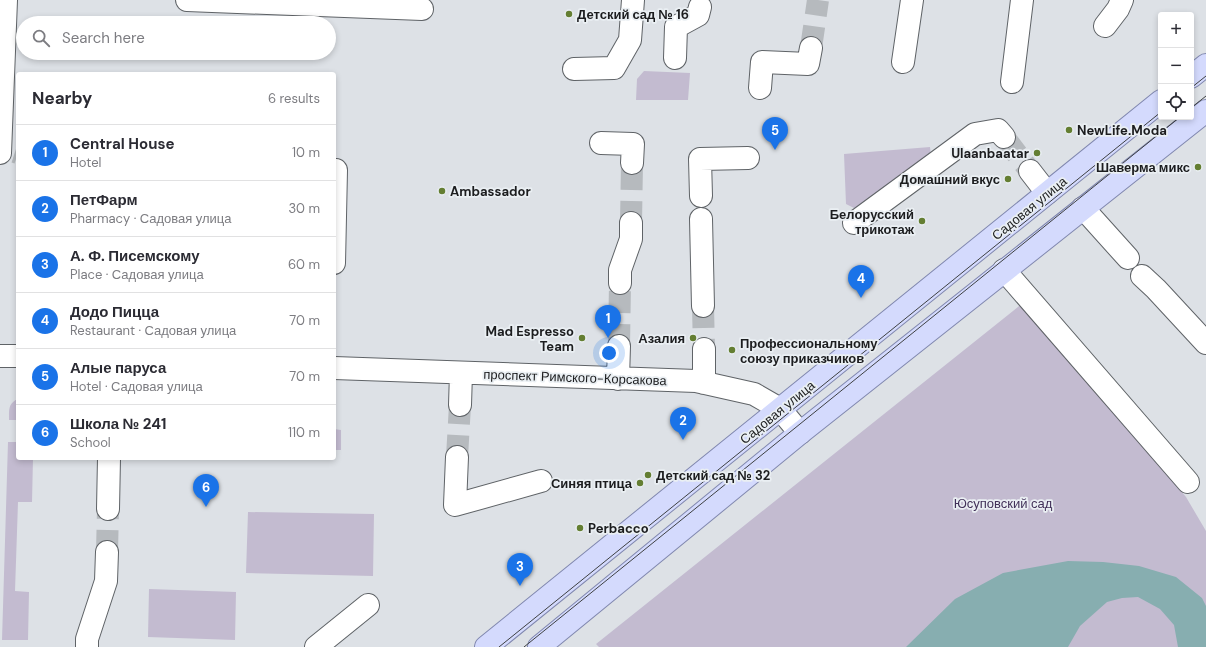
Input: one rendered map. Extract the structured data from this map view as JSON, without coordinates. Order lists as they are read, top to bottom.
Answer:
{
  "streets": {
    "main road": ["Садовая улица"],
    "street": ["проспект Римского-Корсакова"]
  },
  "crossings": [
    ["Садовая улица", "проспект Римского-Корсакова"]
  ],
  "parks": ["Юсуповский сад"],
  "places": [
    "Детский сад № 16",
    "NewLife.Moda",
    "Ulaanbaatar",
    "Шаверма микс",
    "Домашний вкус",
    "Ambassador",
    "Белорусский трикотаж",
    "Mad Espresso Team",
    "Азалия",
    "Профессиональному союзу приказчиков",
    "Детский сад № 32",
    "Синяя птица",
    "Perbacco"
  ],
  "page": {
    "map_buttons": ["+", "−"],
    "search": "Search here",
    "heading": ["Nearby", "6 results"],
    "pins": [
      "5",
      "4",
      "1",
      "2",
      "6",
      "3"
    ],
    "list": [
      {
        "mark": "1",
        "name": "Central House",
        "note": "Hotel",
        "value": "10 m"
      },
      {
        "mark": "2",
        "name": "ПетФарм",
        "note": "Pharmacy · Садовая улица",
        "value": "30 m"
      },
      {
        "mark": "3",
        "name": "А. Ф. Писемскому",
        "note": "Place · Садовая улица",
        "value": "60 m"
      },
      {
        "mark": "4",
        "name": "Додо Пицца",
        "note": "Restaurant · Садовая улица",
        "value": "70 m"
      },
      {
        "mark": "5",
        "name": "Алые паруса",
        "note": "Hotel · Садовая улица",
        "value": "70 m"
      },
      {
        "mark": "6",
        "name": "Школа № 241",
        "note": "School",
        "value": "110 m"
      }
    ]
  }
}
